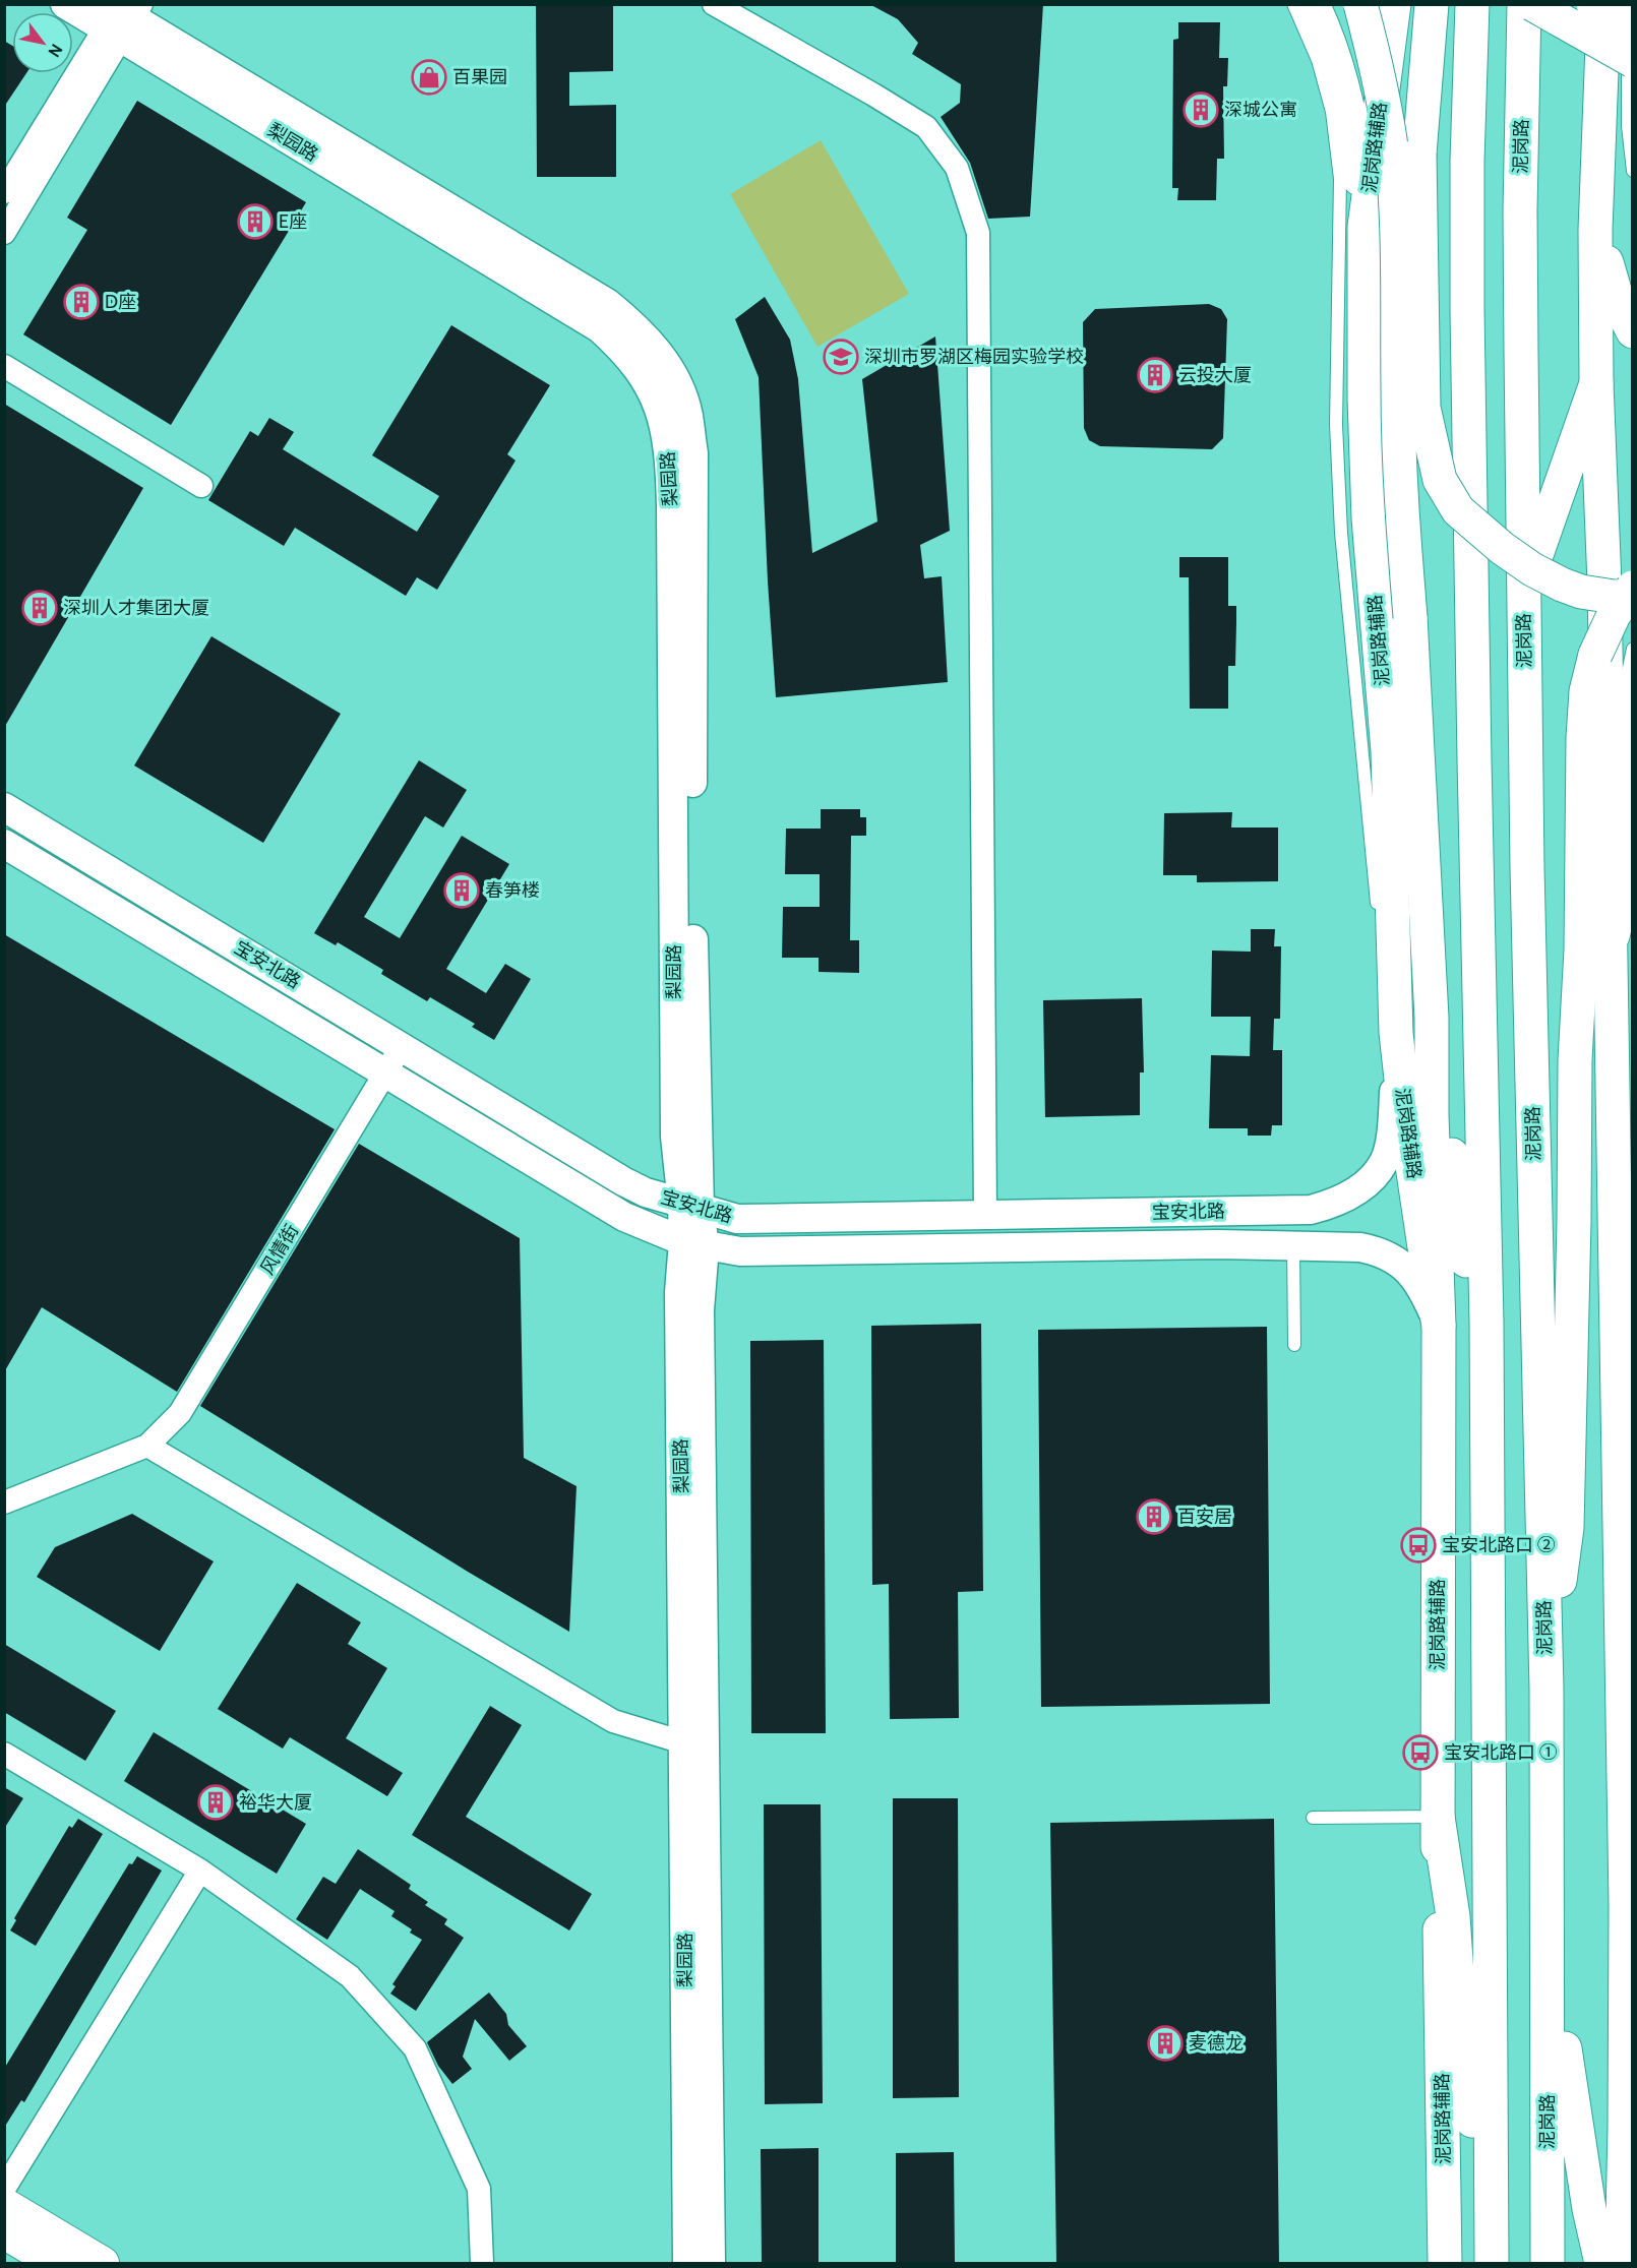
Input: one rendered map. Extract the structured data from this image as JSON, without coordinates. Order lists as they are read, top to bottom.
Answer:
{
  "streets": {
    "main road": ["泥岗路", "泥岗路辅路"],
    "street": ["梨园路", "宝安北路", "风情街"]
  },
  "crossings": [
    ["梨园路", "宝安北路"],
    ["泥岗路辅路", "宝安北路"],
    ["宝安北路", "风情街"]
  ],
  "places": {
    "shop": ["百果园"],
    "building": [
      "深城公寓",
      "E座",
      "D座",
      "云投大厦",
      "深圳人才集团大厦",
      "春笋楼",
      "百安居",
      "裕华大厦",
      "麦德龙"
    ],
    "school or university": ["深圳市罗湖区梅园实验学校"],
    "bus stop": ["宝安北路口 ②", "宝安北路口 ①"]
  },
  "north": "bottom right"
}
